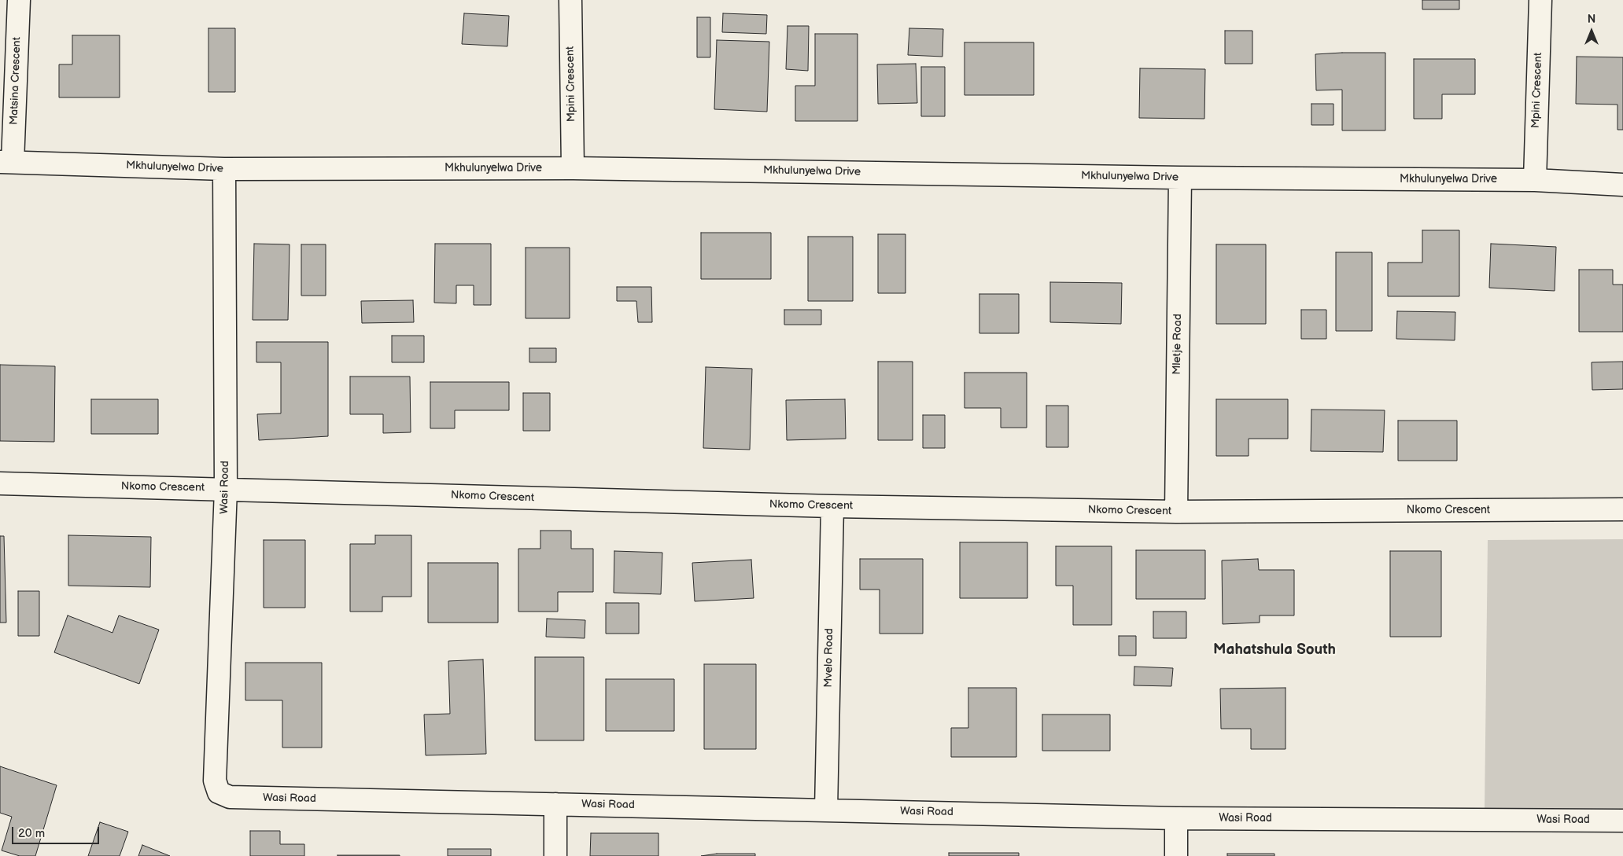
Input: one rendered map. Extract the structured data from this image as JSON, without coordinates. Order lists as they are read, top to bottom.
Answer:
{
  "streets": {
    "street": [
      "Matsina Crescent",
      "Mpini Crescent",
      "Mkhulunyelwa Drive",
      "Mletje Road",
      "Nkomo Crescent",
      "Wasi Road",
      "Mvelo Road"
    ]
  },
  "crossings": [
    ["Matsina Crescent", "Mkhulunyelwa Drive"],
    ["Mpini Crescent", "Mkhulunyelwa Drive"],
    ["Mkhulunyelwa Drive", "Mletje Road"],
    ["Mkhulunyelwa Drive", "Wasi Road"],
    ["Mletje Road", "Nkomo Crescent"],
    ["Nkomo Crescent", "Wasi Road"],
    ["Nkomo Crescent", "Mvelo Road"],
    ["Wasi Road", "Mvelo Road"]
  ],
  "districts": ["Mahatshula South"],
  "scale_bar": "20 m",
  "north": "top"
}
